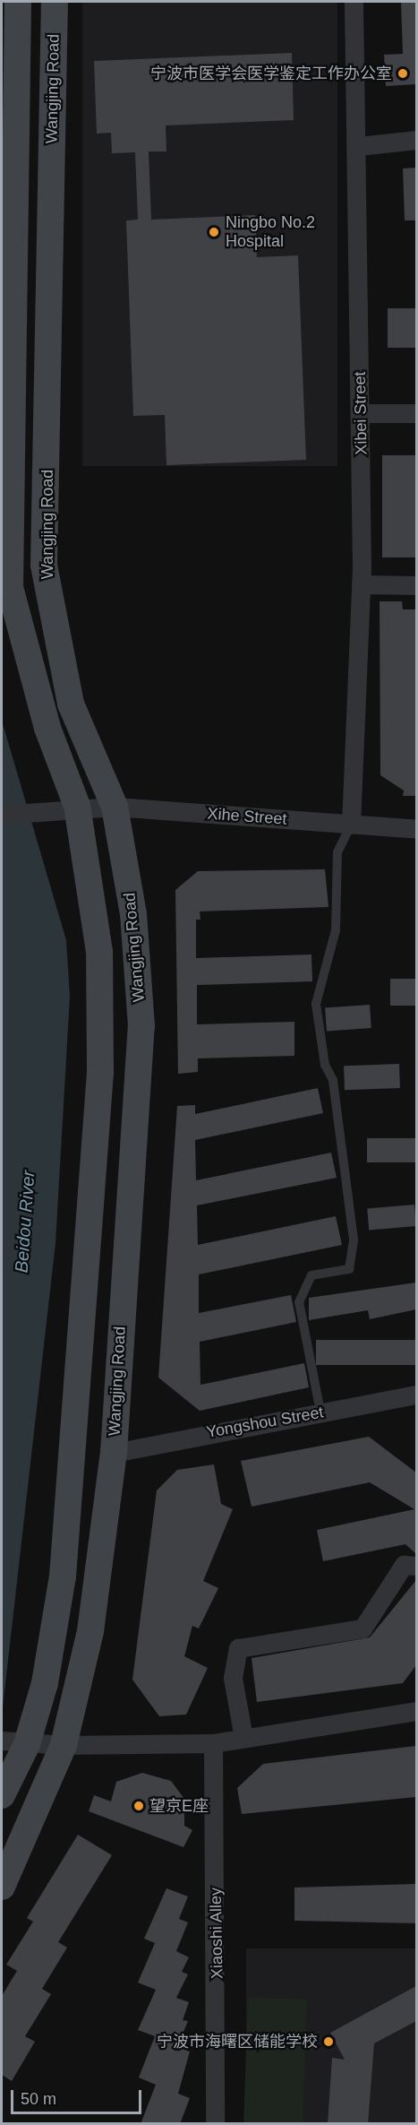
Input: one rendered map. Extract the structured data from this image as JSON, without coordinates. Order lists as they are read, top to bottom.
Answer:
{
  "streets": {
    "main road": ["Wangjing Road"],
    "street": [
      "Xibei Street",
      "Xihe Street",
      "Yongshou Street",
      "Xiaoshi Alley"
    ]
  },
  "crossings": [
    ["Wangjing Road", "Xihe Street"],
    ["Wangjing Road", "Yongshou Street"],
    ["Xibei Street", "Xihe Street"]
  ],
  "water": ["Beidou River"],
  "places": [
    "宁波市医学会医学鉴定工作办公室",
    "Ningbo No.2 Hospital",
    "望京E座",
    "宁波市海曙区储能学校"
  ],
  "scale_bar": "50 m"
}
